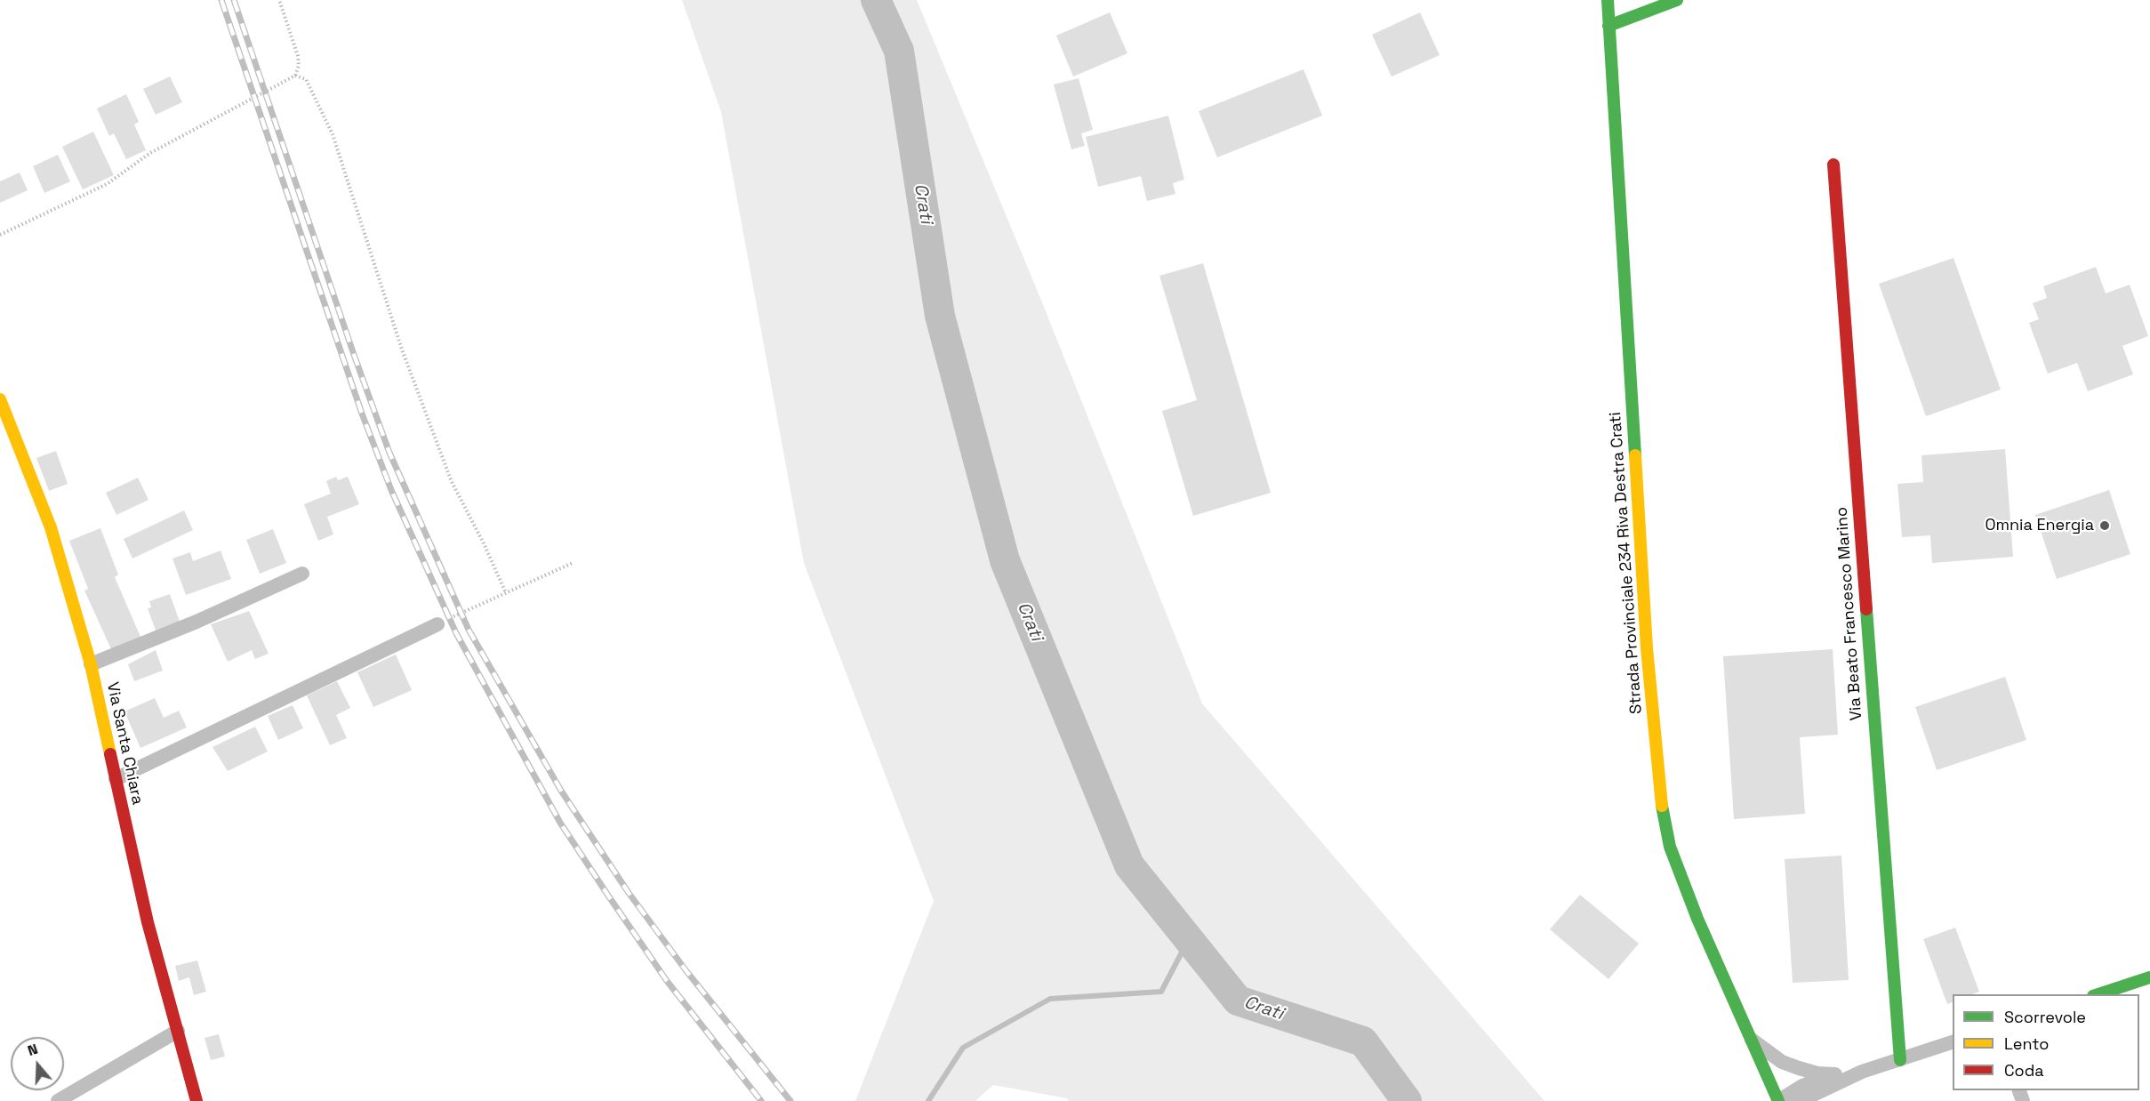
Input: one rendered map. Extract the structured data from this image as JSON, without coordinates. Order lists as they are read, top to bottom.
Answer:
{
  "streets": {
    "street": ["Strada Provinciale 234 Riva Destra Crati", "Via Beato Francesco Marino", "Via Santa Chiara"]
  },
  "water": ["Crati"],
  "places": ["Omnia Energia"],
  "legend": ["Scorrevole", "Lento", "Coda"],
  "north": "top"
}
